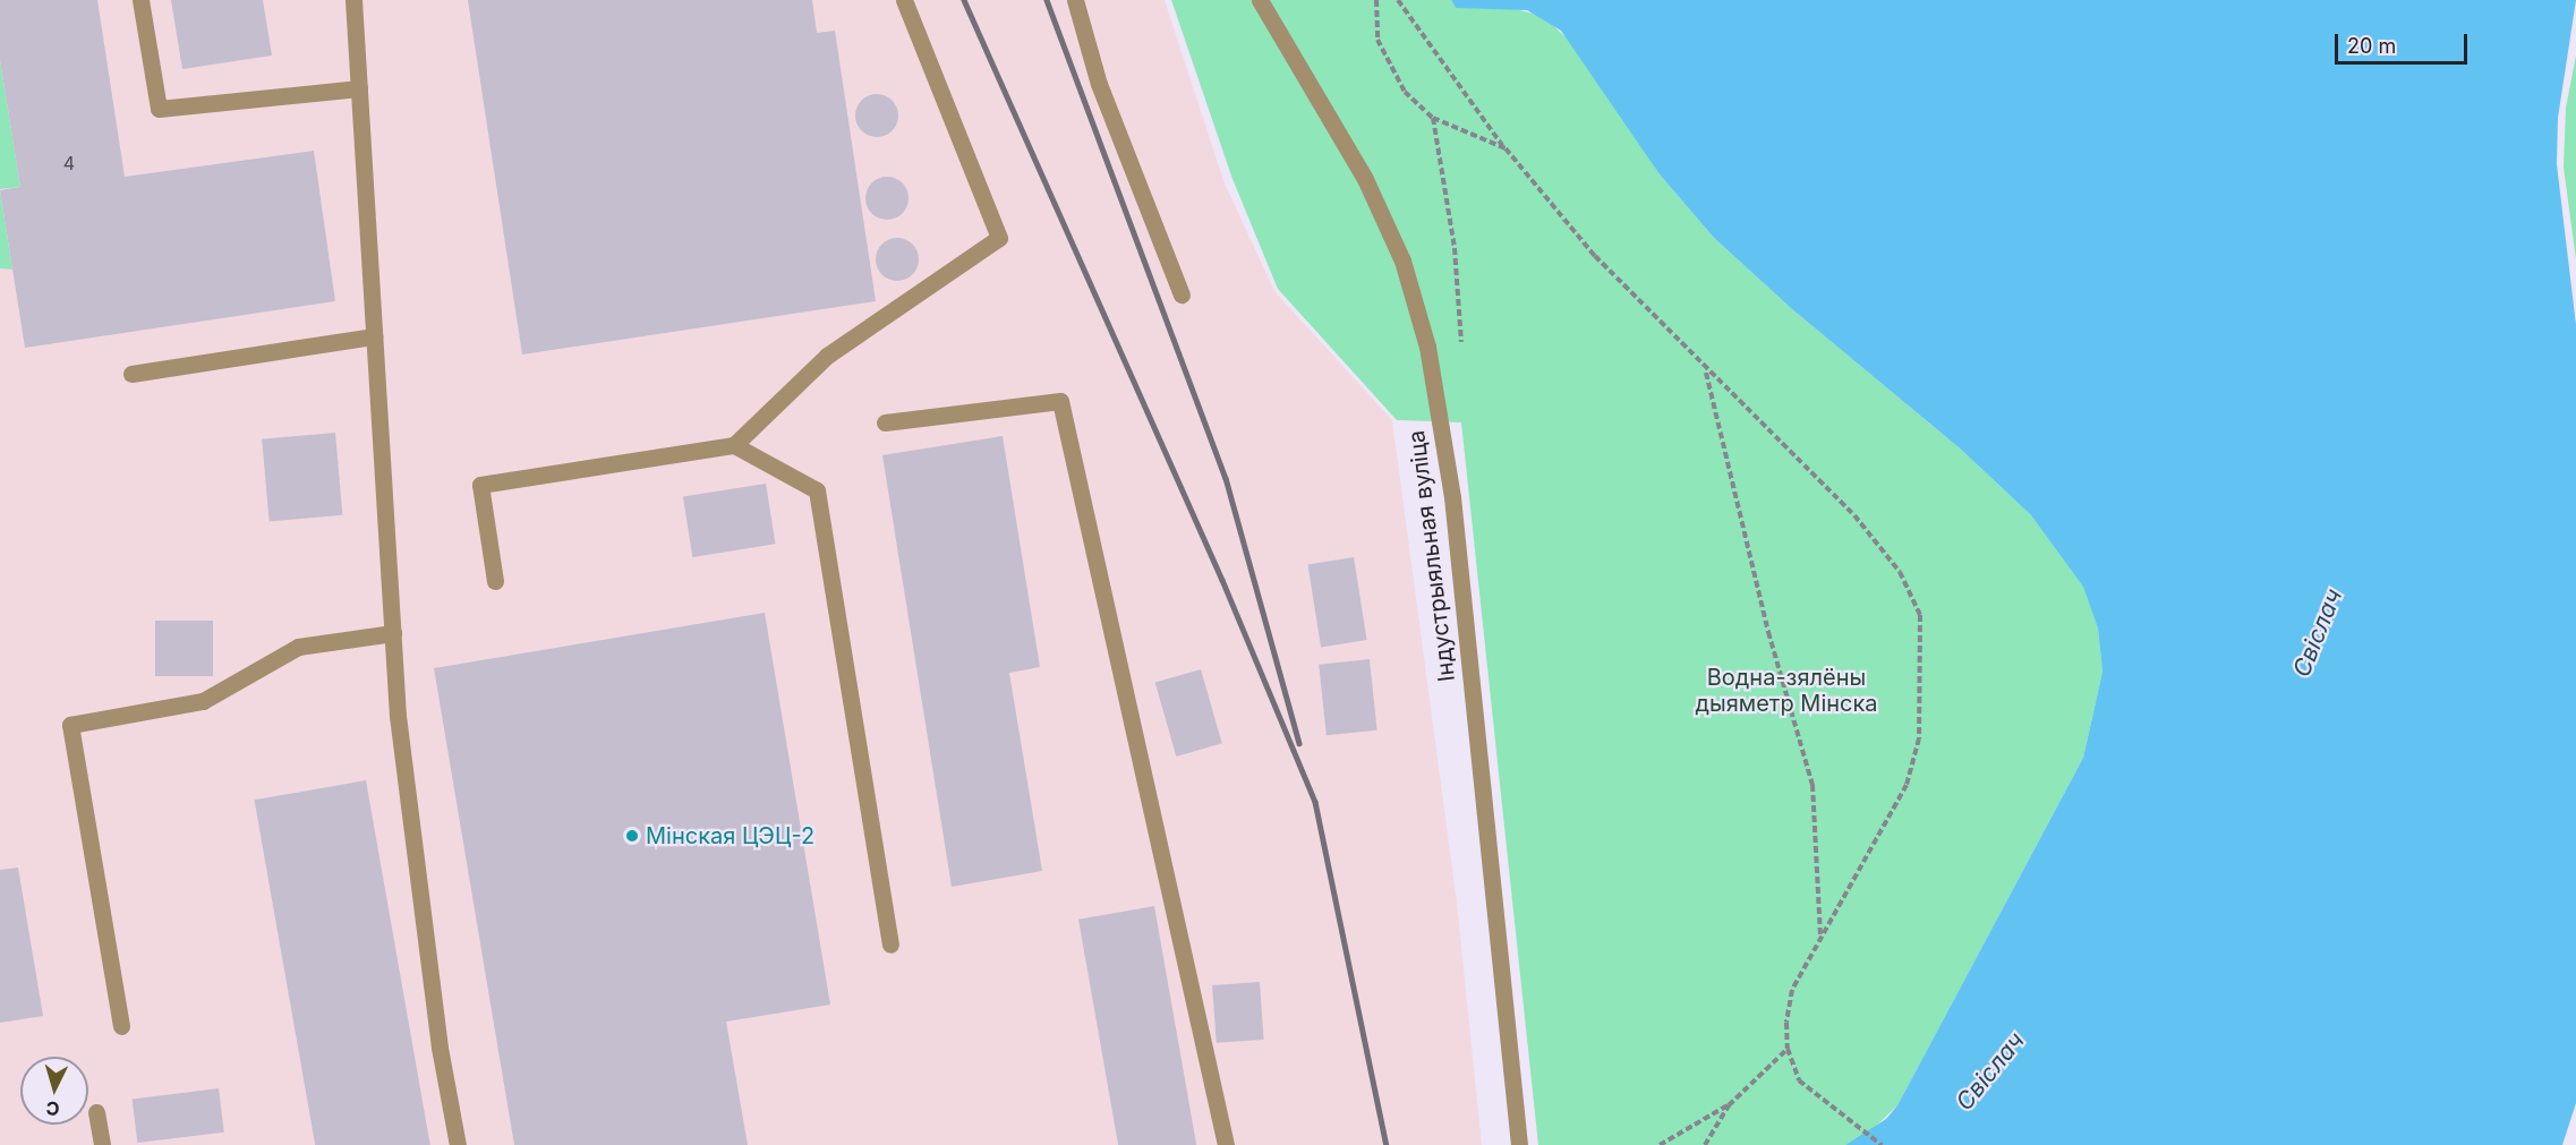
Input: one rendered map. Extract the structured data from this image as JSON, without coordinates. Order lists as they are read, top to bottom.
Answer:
{
  "streets": {
    "street": ["Індустрыяльная вуліца"]
  },
  "water": ["Свіслач"],
  "parks": ["Водна-зялёны дыяметр Мінска"],
  "places": ["Мінская ЦЭЦ-2"],
  "house_numbers": ["4"],
  "scale_bar": "20 m",
  "north": "bottom"
}
